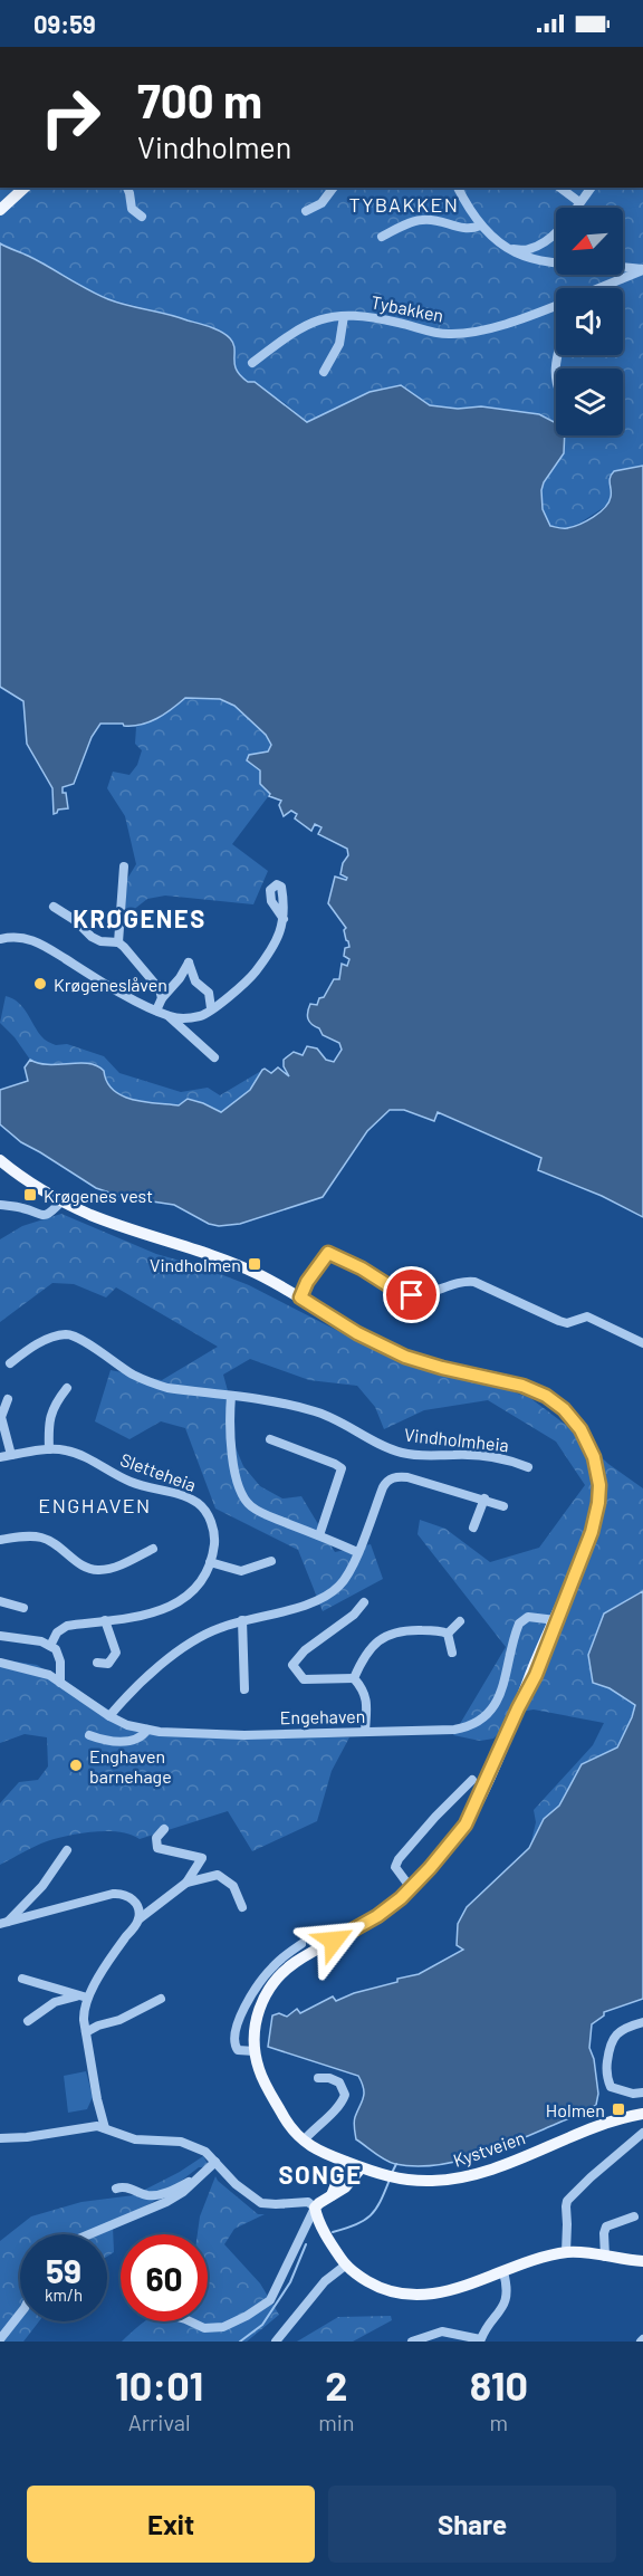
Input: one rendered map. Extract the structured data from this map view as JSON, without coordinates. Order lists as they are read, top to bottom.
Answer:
{
  "streets": {
    "main road": ["Kystveien"],
    "street": [
      "Tybakken",
      "Vindholmheia",
      "Sletteheia",
      "Engehaven"
    ]
  },
  "crossings": [
    ["Engehaven", "Kystveien"]
  ],
  "districts": [
    "TYBAKKEN",
    "KRØGENES",
    "ENGHAVEN",
    "SONGE"
  ],
  "places": {
    "other": ["Krøgeneslåven", "Enghaven barnehage"],
    "transit": ["Krøgenes vest", "Vindholmen", "Holmen"]
  },
  "north": "bottom left",
  "page": {
    "status": "09:59",
    "turn": ["700 m", "Vindholmen"],
    "speed": "59 km/h",
    "limit": "60",
    "eta": [
      "10:01",
      "Arrival",
      "2",
      "min",
      "810",
      "m"
    ],
    "buttons": ["Exit", "Share"]
  }
}
